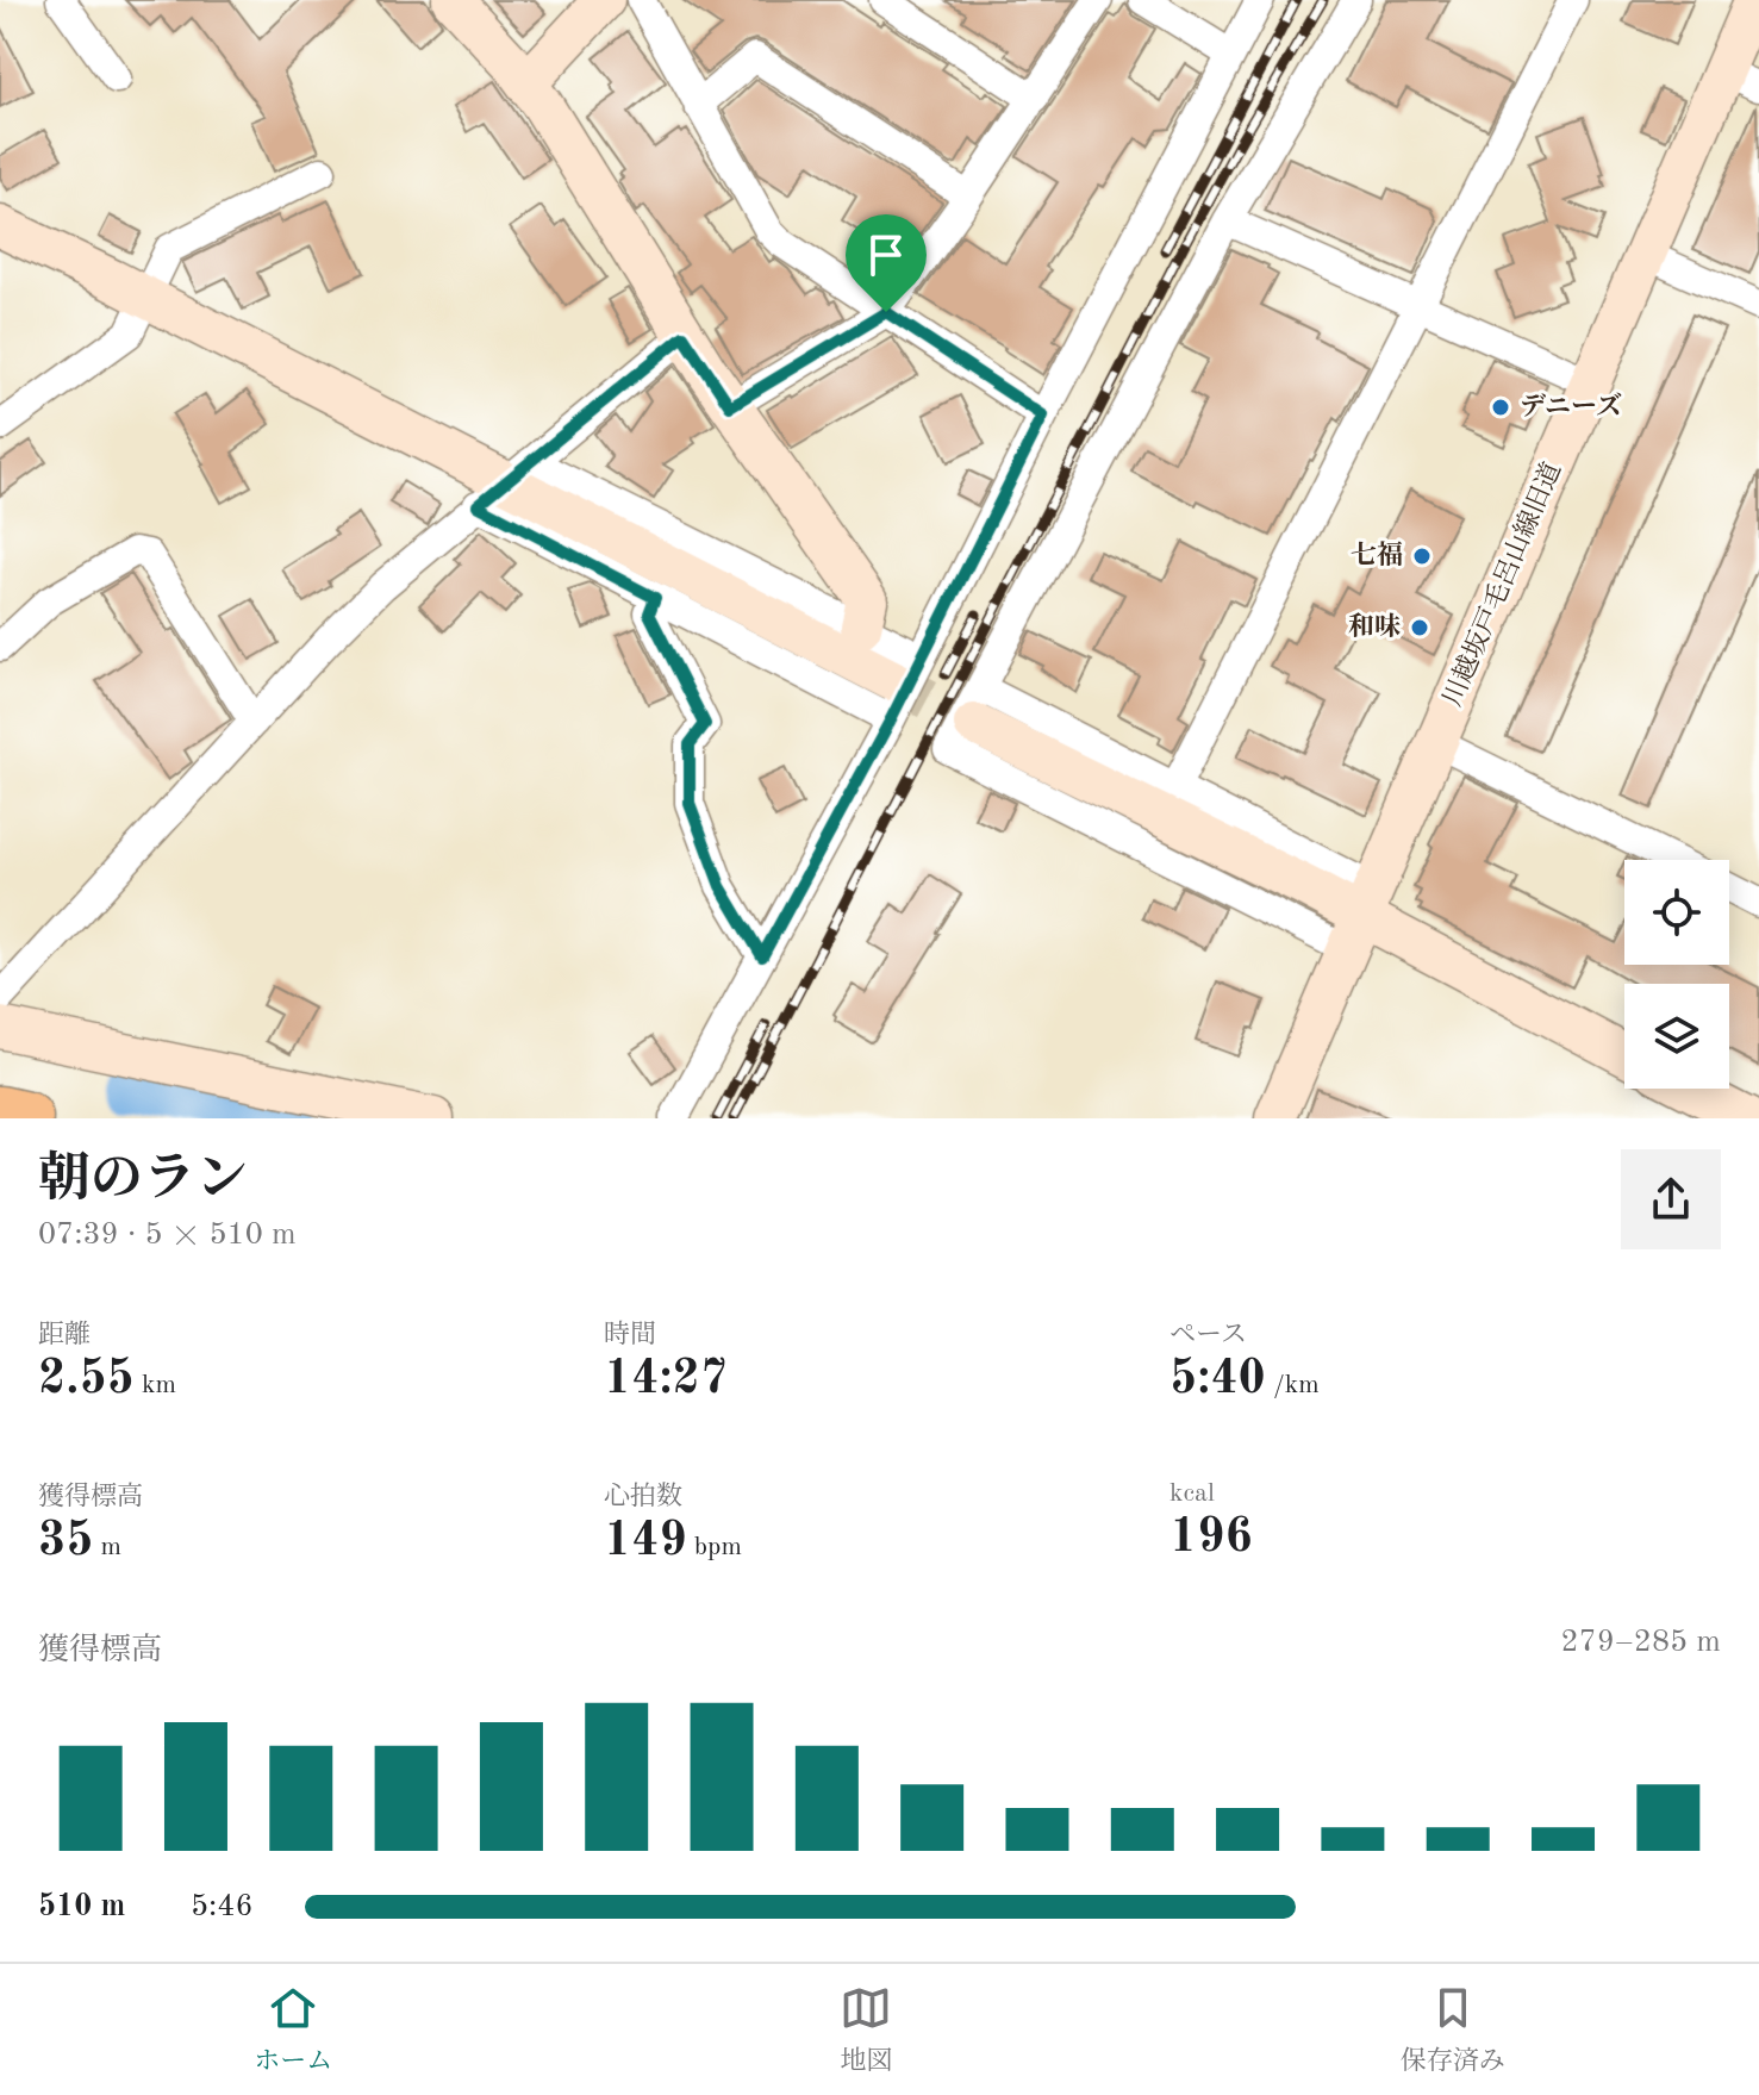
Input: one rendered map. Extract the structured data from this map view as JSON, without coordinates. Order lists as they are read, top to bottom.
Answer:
{
  "streets": {
    "street": ["川越坂戸毛呂山線旧道"]
  },
  "places": ["デニーズ", "七福", "和味"],
  "page": {
    "heading": ["朝のラン", "07:39 · 5 × 510 m"],
    "stats": [
      ["距離", "2.55 km"],
      ["時間", "14:27"],
      ["ペース", "5:40 /km"],
      ["獲得標高", "35 m"],
      ["心拍数", "149 bpm"],
      ["kcal", "196"]
    ],
    "chart": ["獲得標高", "279–285 m"],
    "list": [
      {
        "name": "510 m",
        "note": "5:46"
      }
    ],
    "tabs": ["ホーム", "地図", "保存済み"]
  }
}
